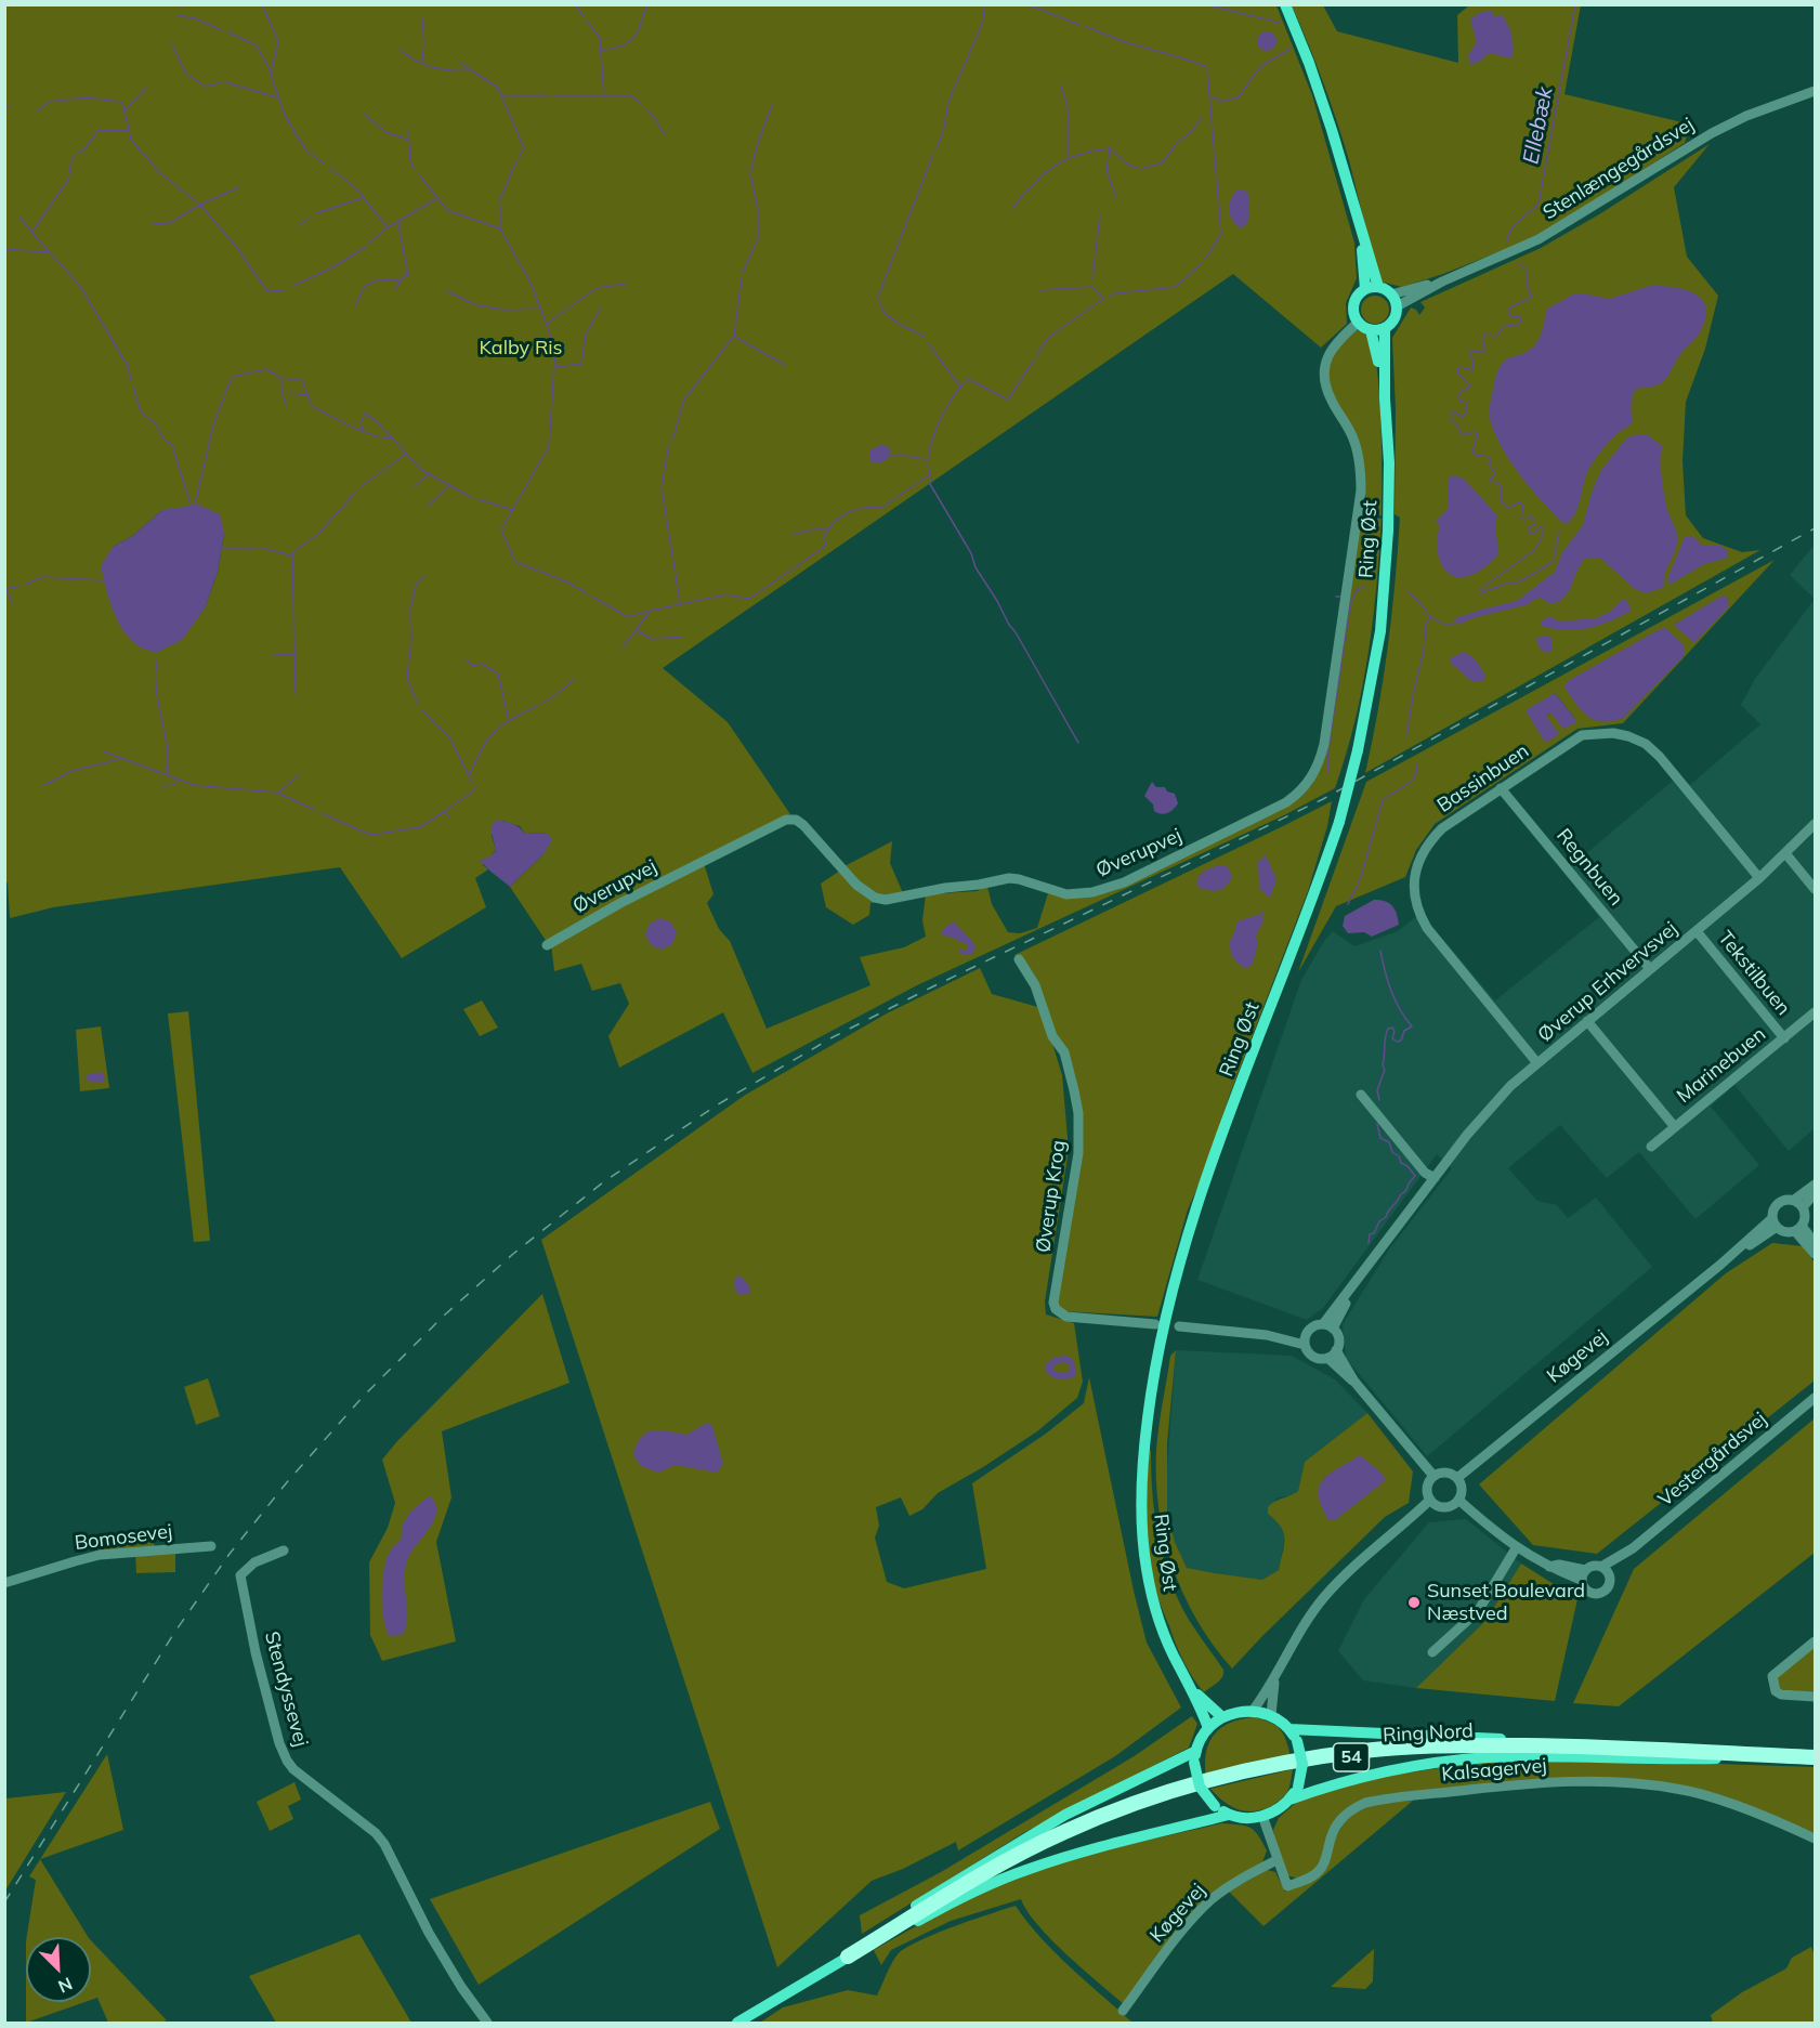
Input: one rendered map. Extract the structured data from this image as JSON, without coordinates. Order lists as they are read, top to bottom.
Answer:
{
  "streets": {
    "highway": ["Ring Nord", "54"],
    "main road": ["Ring Øst"],
    "street": [
      "Stenlængegårdsvej",
      "Bassinbuen",
      "Øverupvej",
      "Regnbuen",
      "Tekstilbuen",
      "Øverup Erhvervsvej",
      "Marinebuen",
      "Øverup Krog",
      "Køgevej",
      "Vestergårdsvej",
      "Bomosevej",
      "Stendyssevej",
      "Kalsagervej"
    ]
  },
  "crossings": [
    ["Stenlængegårdsvej", "Ring Øst"],
    ["Stenlængegårdsvej", "Øverupvej"],
    ["Ring Øst", "Øverupvej"],
    ["Ring Øst", "Kalsagervej"],
    ["Bassinbuen", "Regnbuen"],
    ["Bassinbuen", "Øverup Erhvervsvej"],
    ["Regnbuen", "Øverup Erhvervsvej"],
    ["Tekstilbuen", "Øverup Erhvervsvej"],
    ["Tekstilbuen", "Marinebuen"],
    ["Køgevej", "Kalsagervej"],
    ["Ring Nord", "54"]
  ],
  "water": ["Ellebæk"],
  "parks": ["Kalby Ris"],
  "places": ["Sunset Boulevard Næstved"],
  "north": "bottom right"
}
